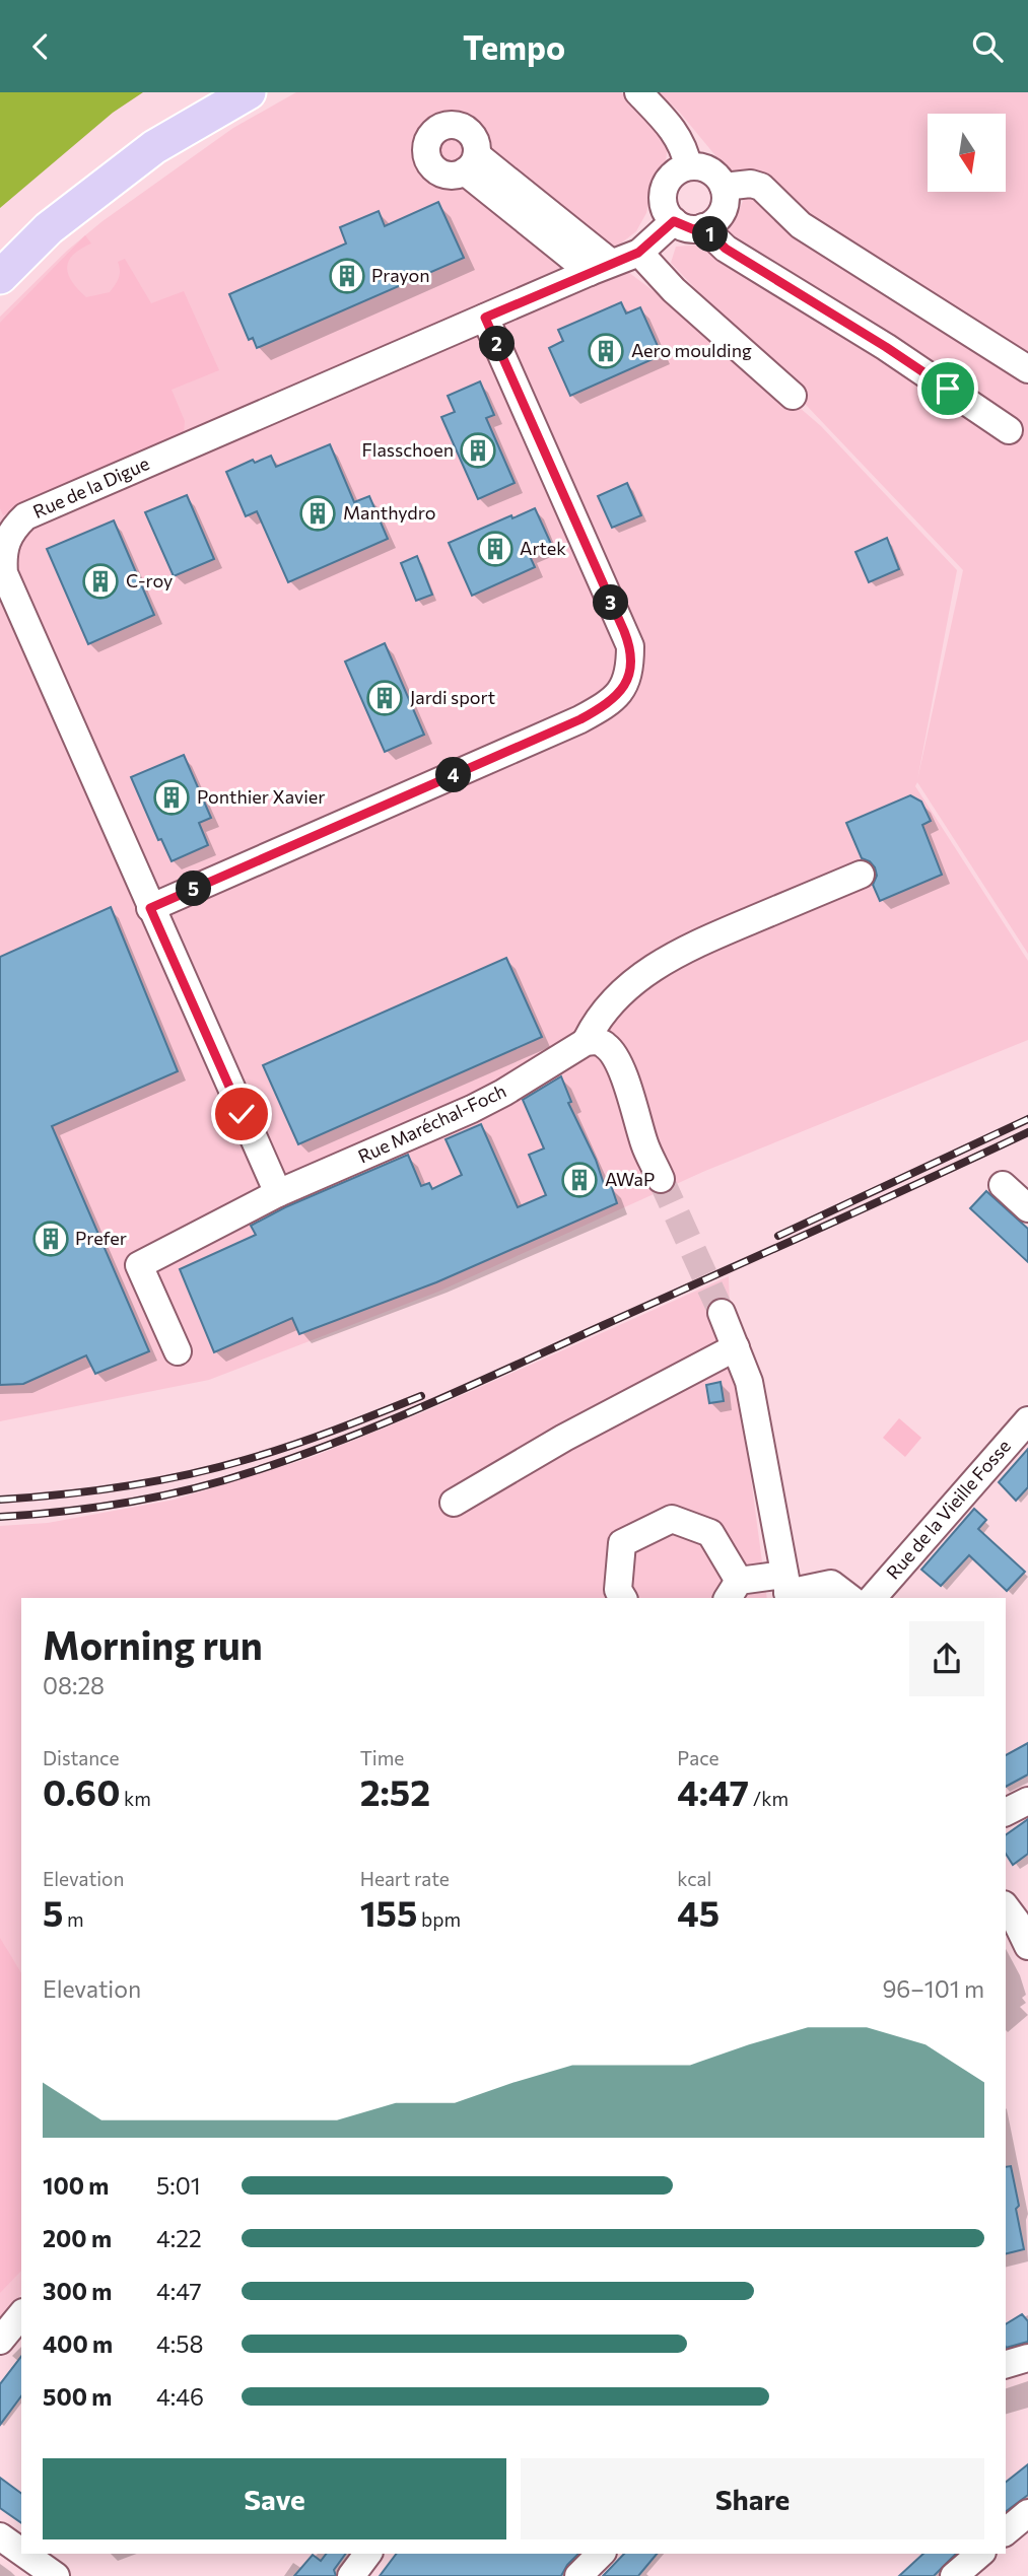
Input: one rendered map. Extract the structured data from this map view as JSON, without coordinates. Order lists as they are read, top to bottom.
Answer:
{
  "streets": {
    "street": ["Rue de la Digue", "Rue Maréchal-Foch", "Rue de la Vieille Fosse"]
  },
  "crossings": [
    ["Rue de la Digue", "Rue Maréchal-Foch"]
  ],
  "places": {
    "building": [
      "Prayon",
      "Aero moulding",
      "Flasschoen",
      "Manthydro",
      "Artek",
      "C-roy",
      "Jardi sport",
      "Ponthier Xavier",
      "AWaP",
      "Prefer"
    ]
  },
  "north": "bottom",
  "page": {
    "header": "Tempo",
    "pins": [
      "1",
      "2",
      "3",
      "4",
      "5"
    ],
    "heading": ["Morning run", "08:28"],
    "stats": [
      ["Distance", "0.60 km"],
      ["Time", "2:52"],
      ["Pace", "4:47 /km"],
      ["Elevation", "5 m"],
      ["Heart rate", "155 bpm"],
      ["kcal", "45"]
    ],
    "chart": ["Elevation", "96–101 m"],
    "list": [
      {
        "name": "100 m",
        "note": "5:01"
      },
      {
        "name": "200 m",
        "note": "4:22"
      },
      {
        "name": "300 m",
        "note": "4:47"
      },
      {
        "name": "400 m",
        "note": "4:58"
      },
      {
        "name": "500 m",
        "note": "4:46"
      }
    ],
    "buttons": ["Save", "Share"]
  }
}
